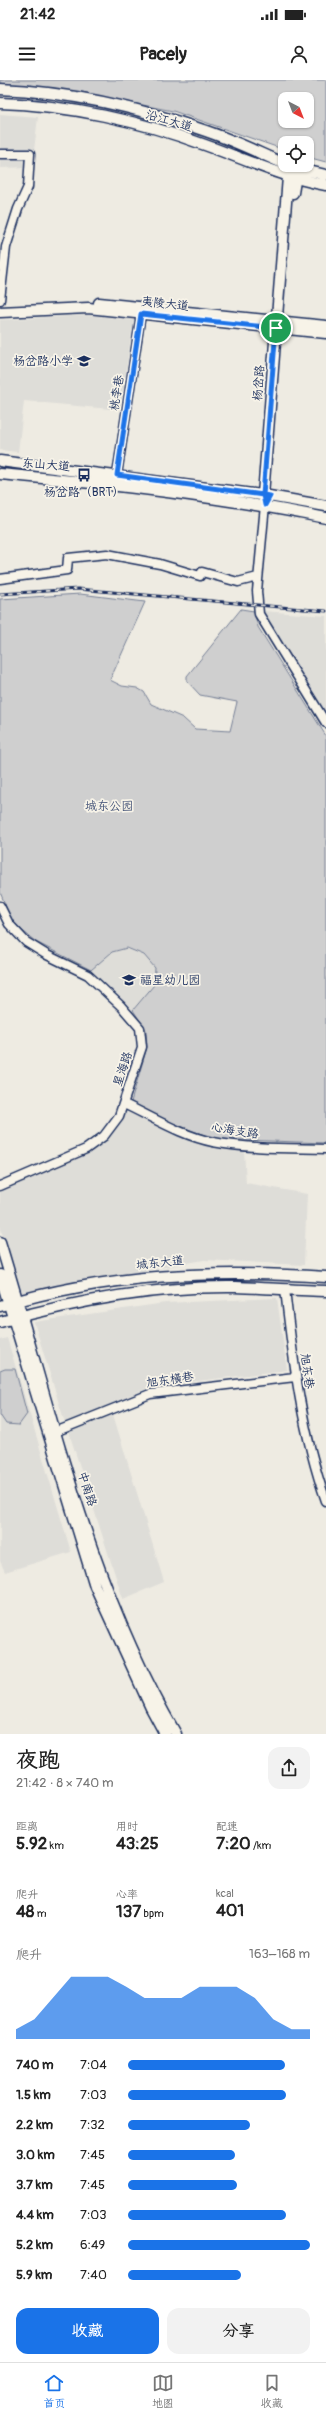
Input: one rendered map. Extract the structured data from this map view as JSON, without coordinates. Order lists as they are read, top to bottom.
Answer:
{
  "streets": {
    "main road": [
      "沿江大道",
      "夷陵大道",
      "杨岔路",
      "东山大道",
      "城东大道",
      "中南路"
    ],
    "street": [
      "桃李巷",
      "星海路",
      "心海支路",
      "旭东巷",
      "旭东横巷"
    ]
  },
  "crossings": [
    ["夷陵大道", "杨岔路"],
    ["夷陵大道", "桃李巷"],
    ["杨岔路", "东山大道"],
    ["桃李巷", "东山大道"],
    ["星海路", "心海支路"],
    ["城东大道", "中南路"],
    ["旭东巷", "旭东横巷"],
    ["旭东横巷", "中南路"]
  ],
  "parks": ["城东公园"],
  "places": {
    "school or university": ["杨岔路小学", "福星幼儿园"],
    "bus stop": ["杨岔路（BRT）"]
  },
  "north": "bottom right",
  "page": {
    "status": "21:42",
    "header": "Pacely",
    "heading": ["夜跑", "21:42 · 8 × 740 m"],
    "stats": [
      ["距离", "5.92 km"],
      ["用时", "43:25"],
      ["配速", "7:20 /km"],
      ["爬升", "48 m"],
      ["心率", "137 bpm"],
      ["kcal", "401"]
    ],
    "chart": ["爬升", "163–168 m"],
    "list": [
      {
        "name": "740 m",
        "note": "7:04"
      },
      {
        "name": "1.5 km",
        "note": "7:03"
      },
      {
        "name": "2.2 km",
        "note": "7:32"
      },
      {
        "name": "3.0 km",
        "note": "7:45"
      },
      {
        "name": "3.7 km",
        "note": "7:45"
      },
      {
        "name": "4.4 km",
        "note": "7:03"
      },
      {
        "name": "5.2 km",
        "note": "6:49"
      },
      {
        "name": "5.9 km",
        "note": "7:40"
      }
    ],
    "buttons": ["收藏", "分享"],
    "tabs": ["首页", "地图", "收藏"]
  }
}
